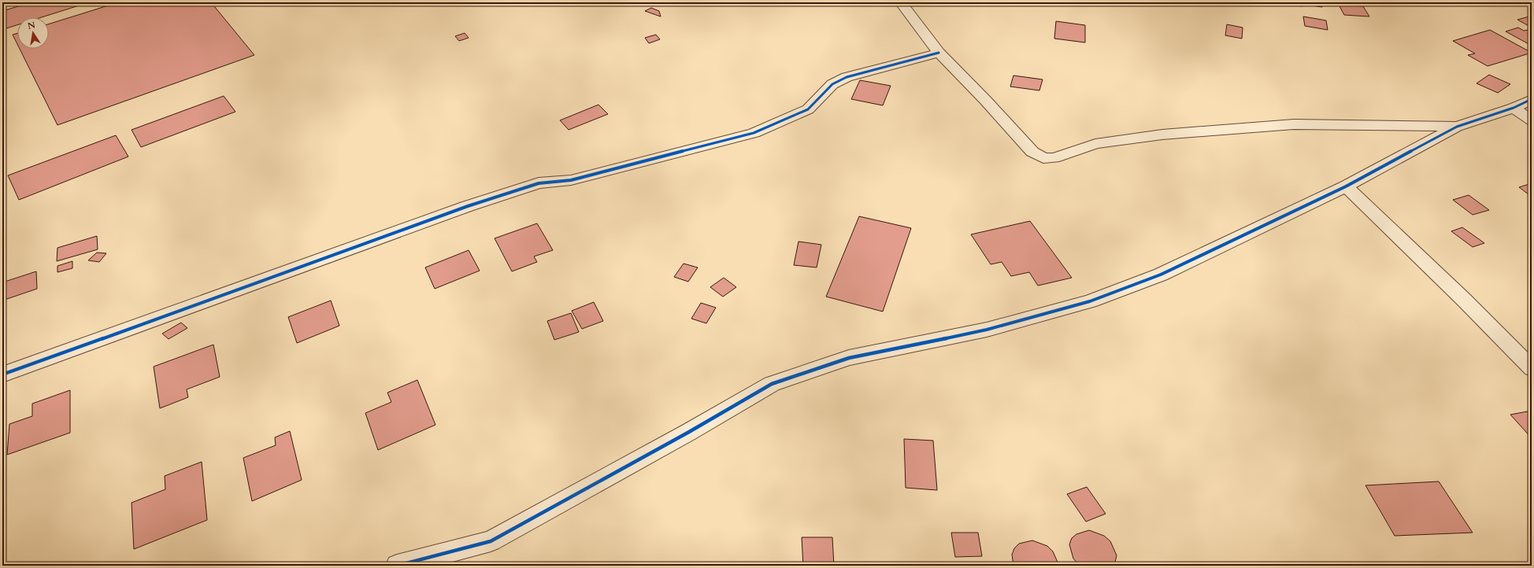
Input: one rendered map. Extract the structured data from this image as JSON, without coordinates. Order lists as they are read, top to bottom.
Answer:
{
  "north": "top"
}
